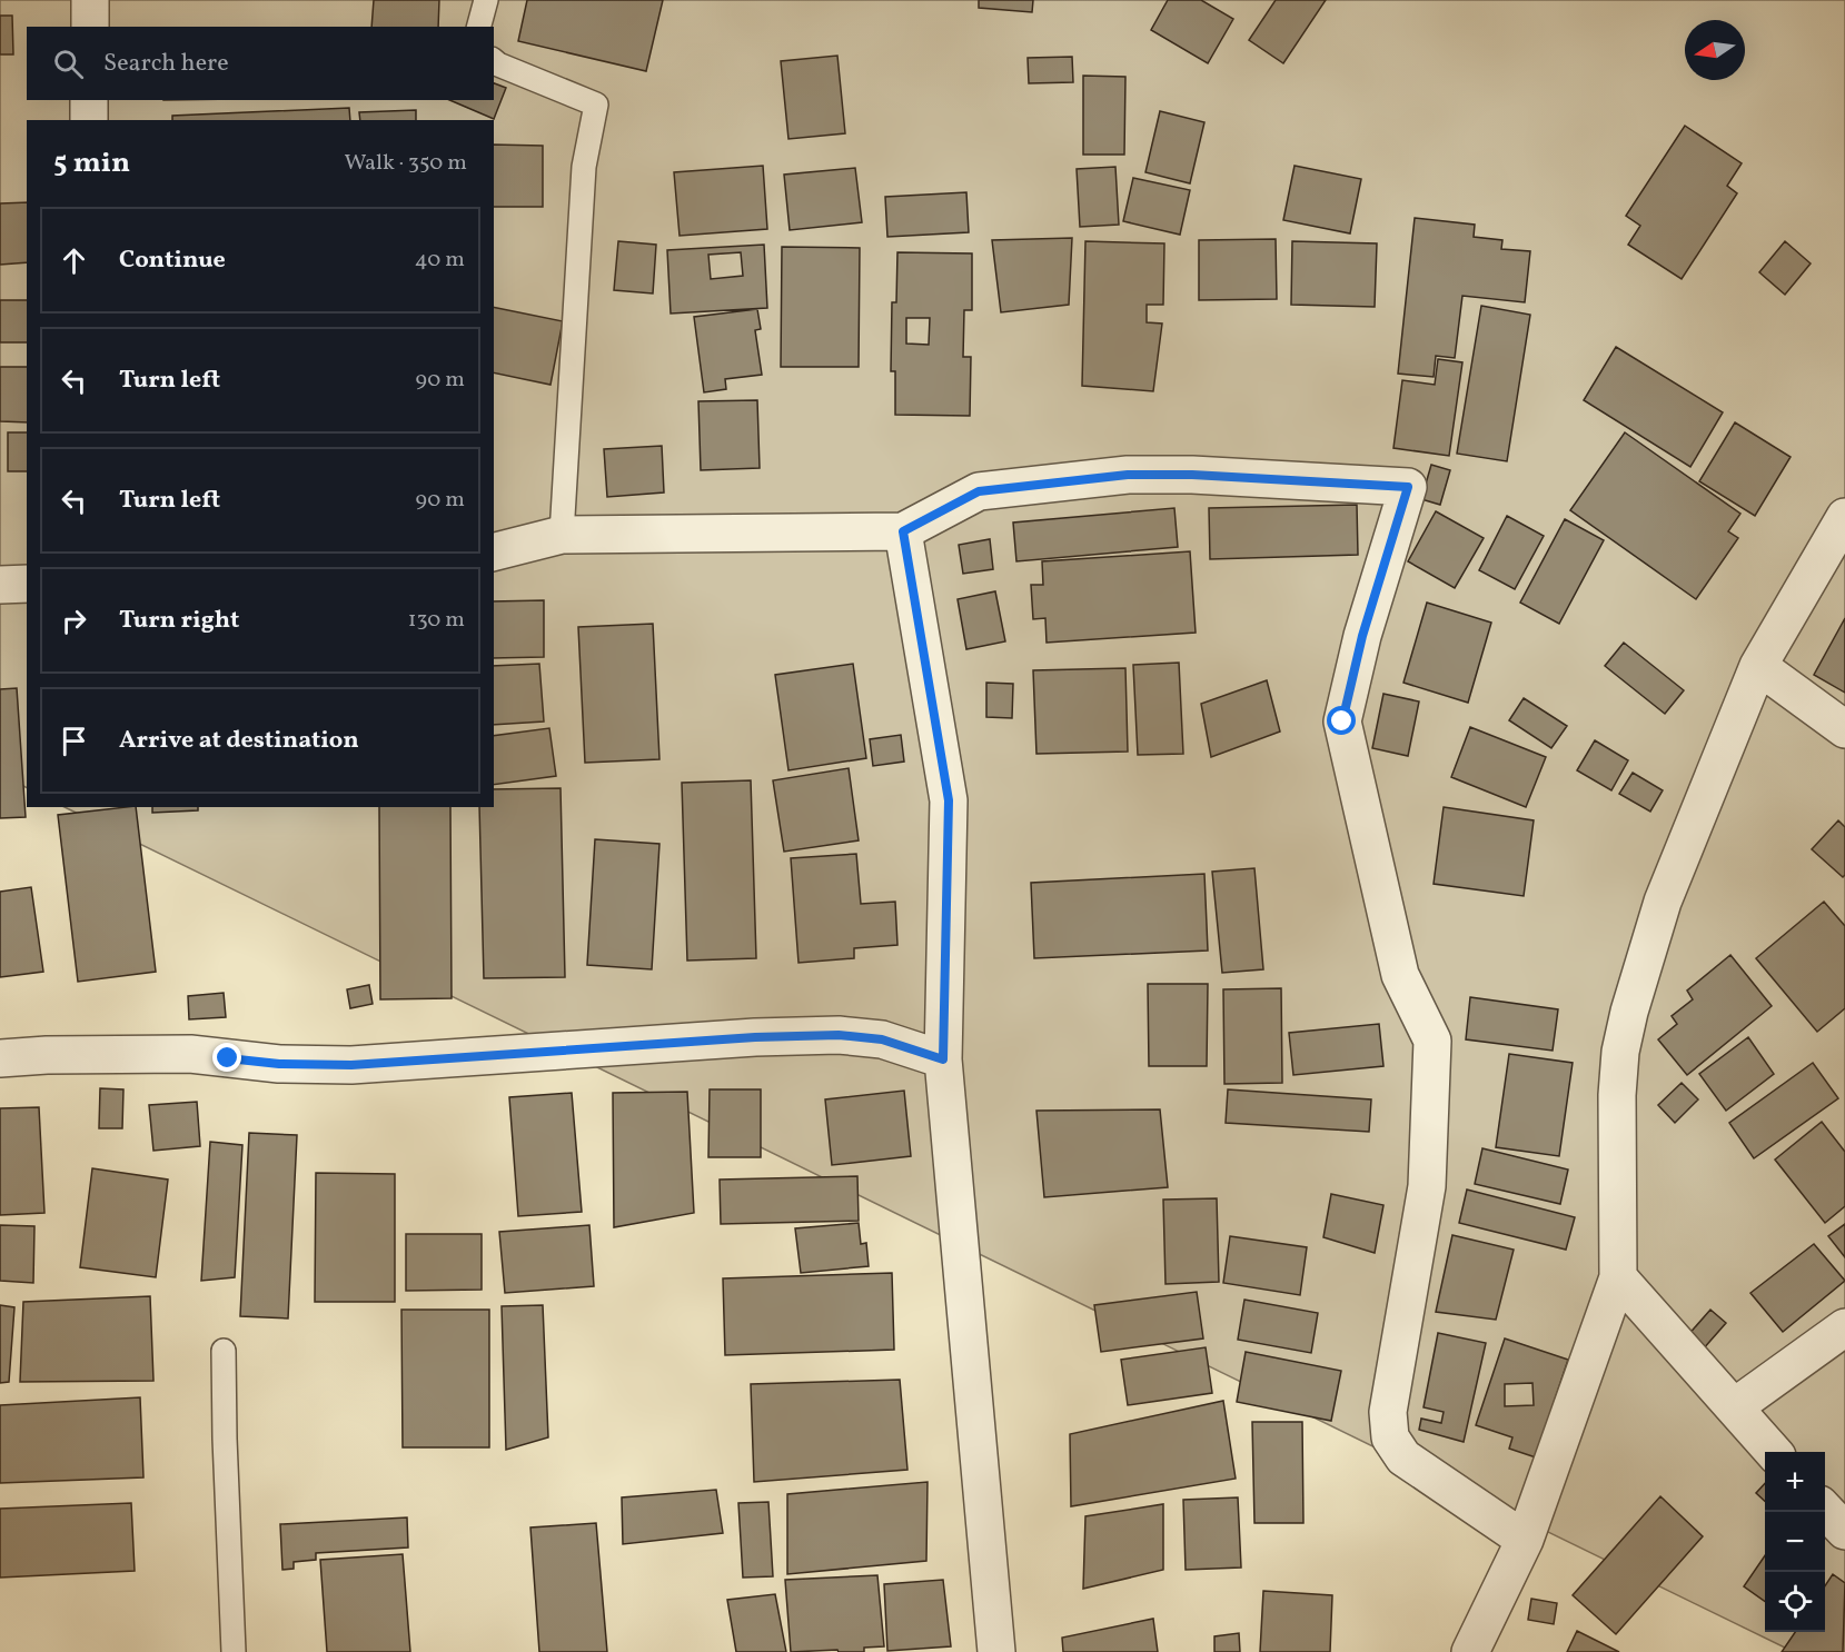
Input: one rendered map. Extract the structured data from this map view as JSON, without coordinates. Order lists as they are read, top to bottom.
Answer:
{
  "north": "left",
  "page": {
    "search": "Search here",
    "heading": ["5 min", "Walk · 350 m"],
    "list": [
      ["Continue", "40 m"],
      ["Turn left", "90 m"],
      ["Turn left", "90 m"],
      ["Turn right", "130 m"],
      "Arrive at destination"
    ],
    "map_buttons": ["+", "−"]
  }
}
